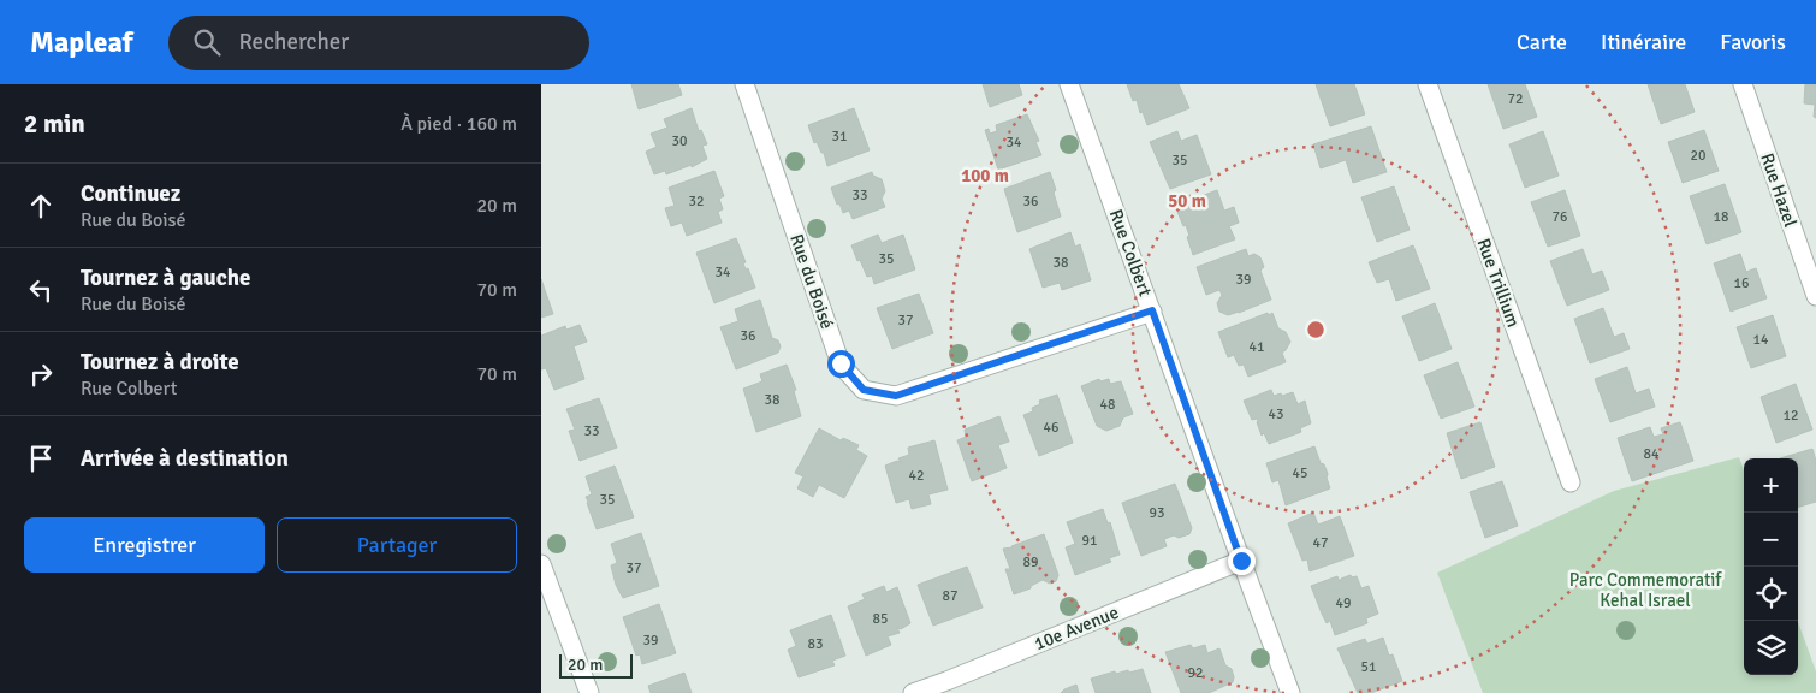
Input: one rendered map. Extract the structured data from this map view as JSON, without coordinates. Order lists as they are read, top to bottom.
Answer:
{
  "streets": {
    "street": [
      "Rue Hazel",
      "Rue Colbert",
      "Rue du Boisé",
      "Rue Trillium",
      "10e Avenue"
    ]
  },
  "crossings": [
    ["Rue Colbert", "Rue du Boisé"],
    ["Rue Colbert", "10e Avenue"]
  ],
  "parks": ["Parc Commemoratif Kehal Israel"],
  "house_numbers": [
    "72",
    "31",
    "30",
    "34",
    "20",
    "35",
    "33",
    "32",
    "36",
    "76",
    "18",
    "35",
    "38",
    "34",
    "39",
    "16",
    "37",
    "36",
    "14",
    "41",
    "38",
    "48",
    "43",
    "12",
    "46",
    "33",
    "84",
    "45",
    "42",
    "35",
    "93",
    "91",
    "47",
    "89",
    "37",
    "87",
    "49",
    "85",
    "39",
    "83",
    "51",
    "92"
  ],
  "scale_bar": "20 m",
  "page": {
    "header": "Mapleaf",
    "search": "Rechercher",
    "nav": ["Carte", "Itinéraire", "Favoris"],
    "heading": ["2 min", "À pied · 160 m"],
    "list": [
      ["Continuez", "Rue du Boisé", "20 m"],
      ["Tournez à gauche", "Rue du Boisé", "70 m"],
      ["Tournez à droite", "Rue Colbert", "70 m"],
      "Arrivée à destination"
    ],
    "map_buttons": ["+", "−"],
    "buttons": ["Enregistrer", "Partager"],
    "scale": "20 m"
  },
  "rings": ["100 m", "50 m"]
}
